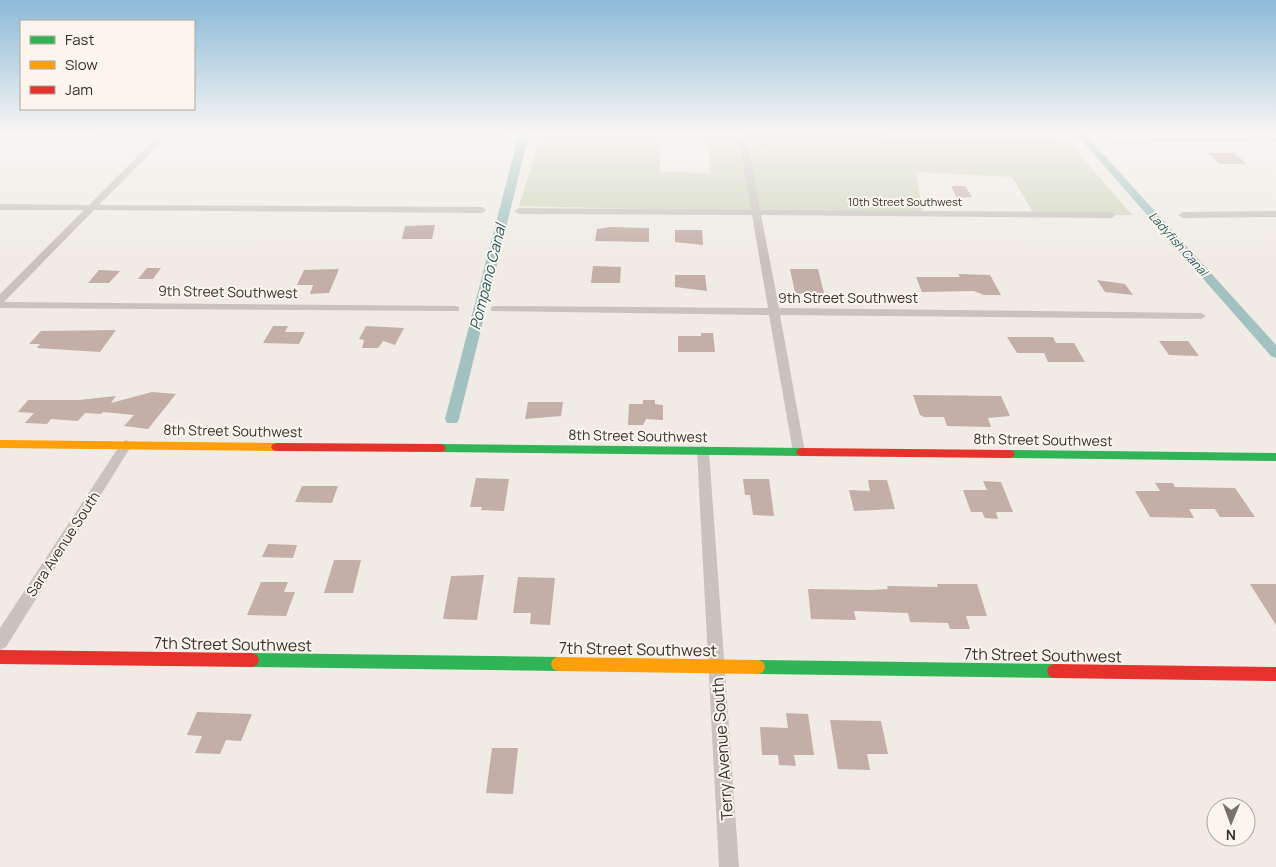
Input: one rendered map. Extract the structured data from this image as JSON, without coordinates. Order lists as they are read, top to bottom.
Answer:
{
  "streets": {
    "street": [
      "10th Street Southwest",
      "9th Street Southwest",
      "8th Street Southwest",
      "Sara Avenue South",
      "7th Street Southwest",
      "Terry Avenue South"
    ]
  },
  "crossings": [
    ["8th Street Southwest", "Sara Avenue South"],
    ["8th Street Southwest", "Terry Avenue South"],
    ["7th Street Southwest", "Terry Avenue South"]
  ],
  "water": ["Ladyfish Canal", "Pompano Canal"],
  "legend": ["Fast", "Slow", "Jam"],
  "north": "bottom"
}
